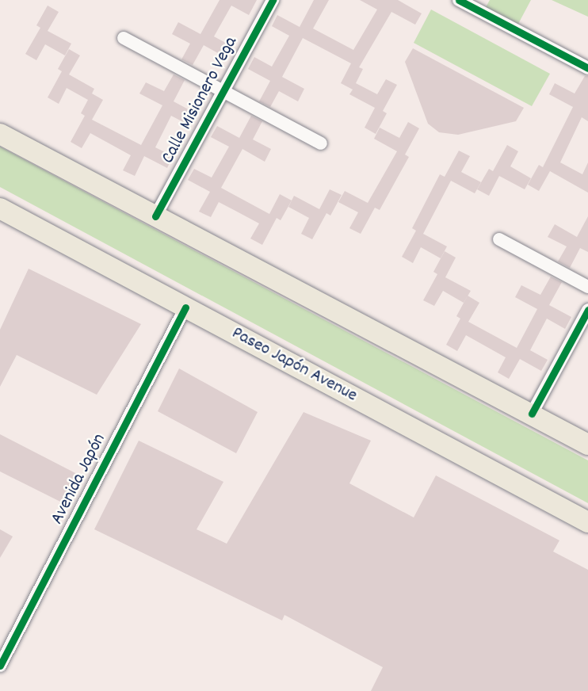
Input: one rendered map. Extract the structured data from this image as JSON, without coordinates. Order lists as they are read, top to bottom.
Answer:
{
  "streets": {
    "main road": ["Paseo Japón Avenue"],
    "street": ["Calle Misionero Vega", "Avenida Japón"]
  },
  "crossings": [
    ["Paseo Japón Avenue", "Avenida Japón"]
  ]
}
